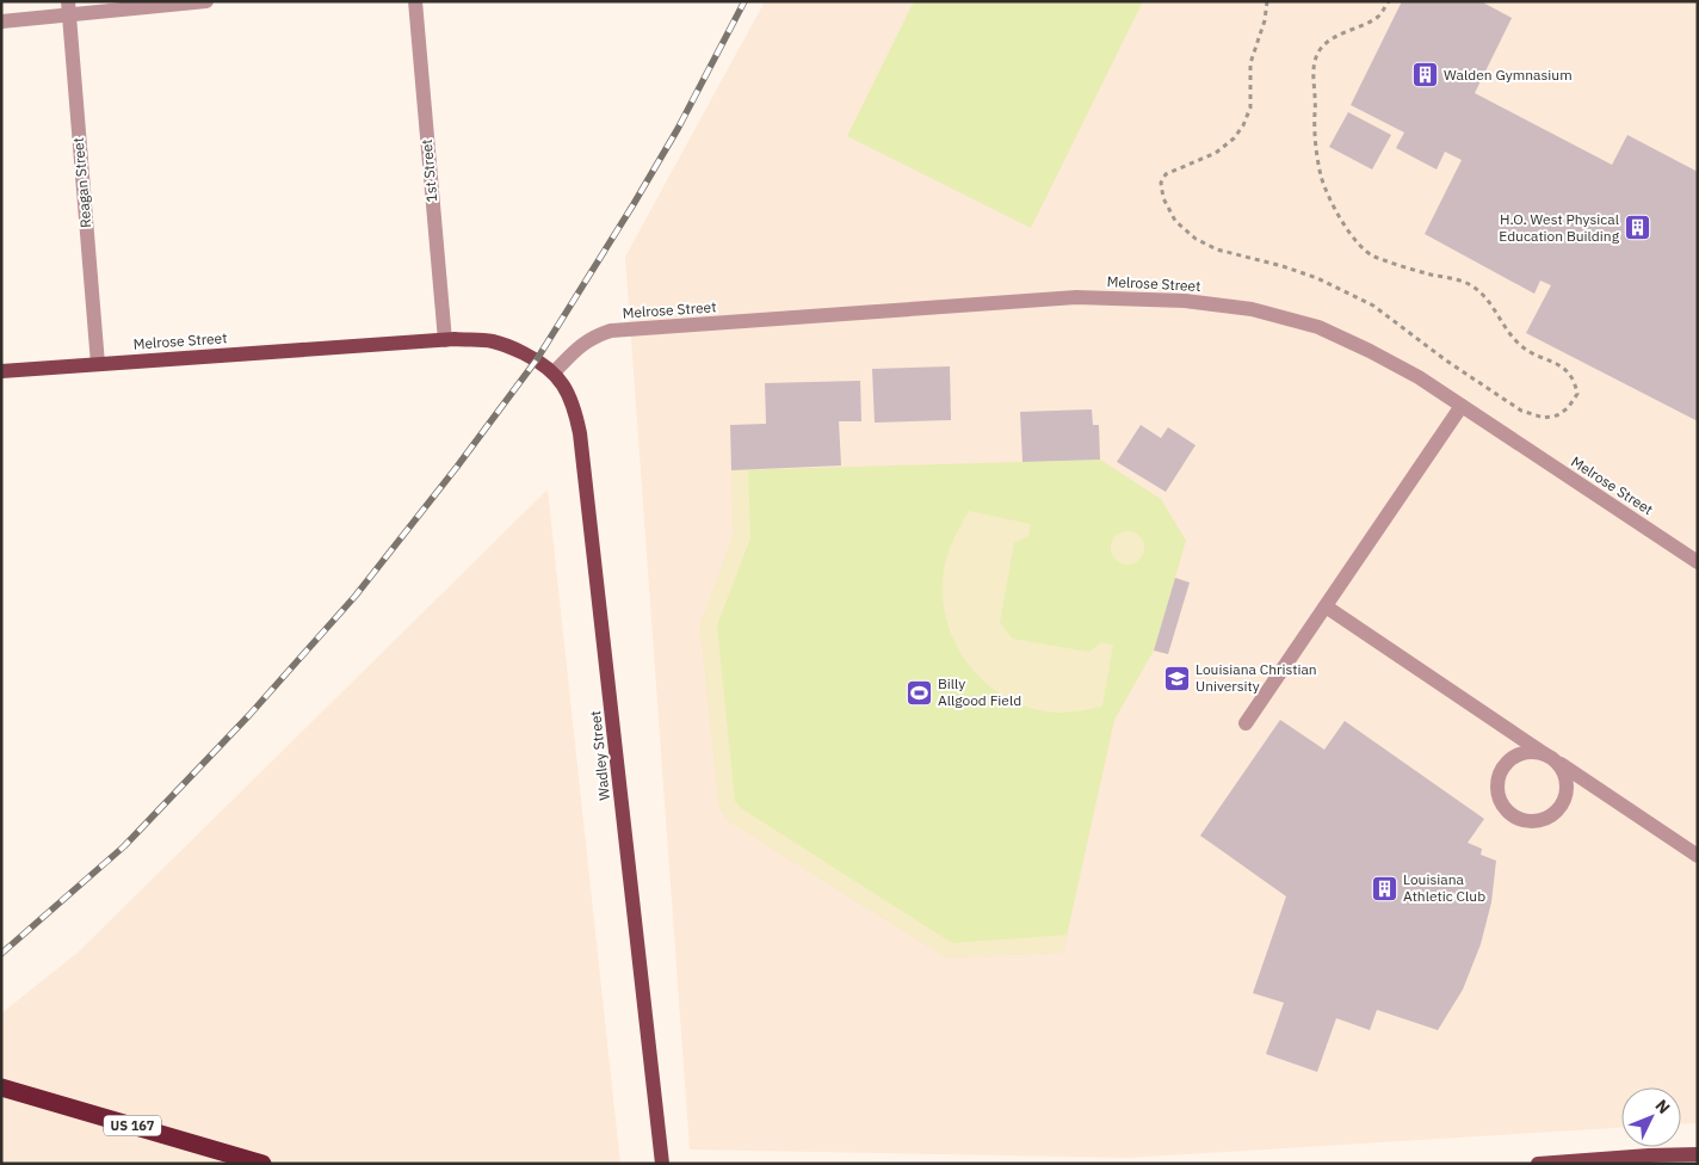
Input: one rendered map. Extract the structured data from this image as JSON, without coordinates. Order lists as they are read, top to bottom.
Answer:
{
  "streets": {
    "highway": ["US 167"],
    "main road": ["Melrose Street", "Wadley Street"],
    "street": ["1st Street", "Reagan Street"]
  },
  "crossings": [
    ["1st Street", "Melrose Street"],
    ["Reagan Street", "Melrose Street"],
    ["Melrose Street", "Wadley Street"]
  ],
  "places": {
    "building": ["Walden Gymnasium", "H.O. West Physical Education Building", "Louisiana Athletic Club"],
    "school or university": ["Louisiana Christian University"],
    "sports": ["Billy Allgood Field"]
  },
  "north": "top right"
}
